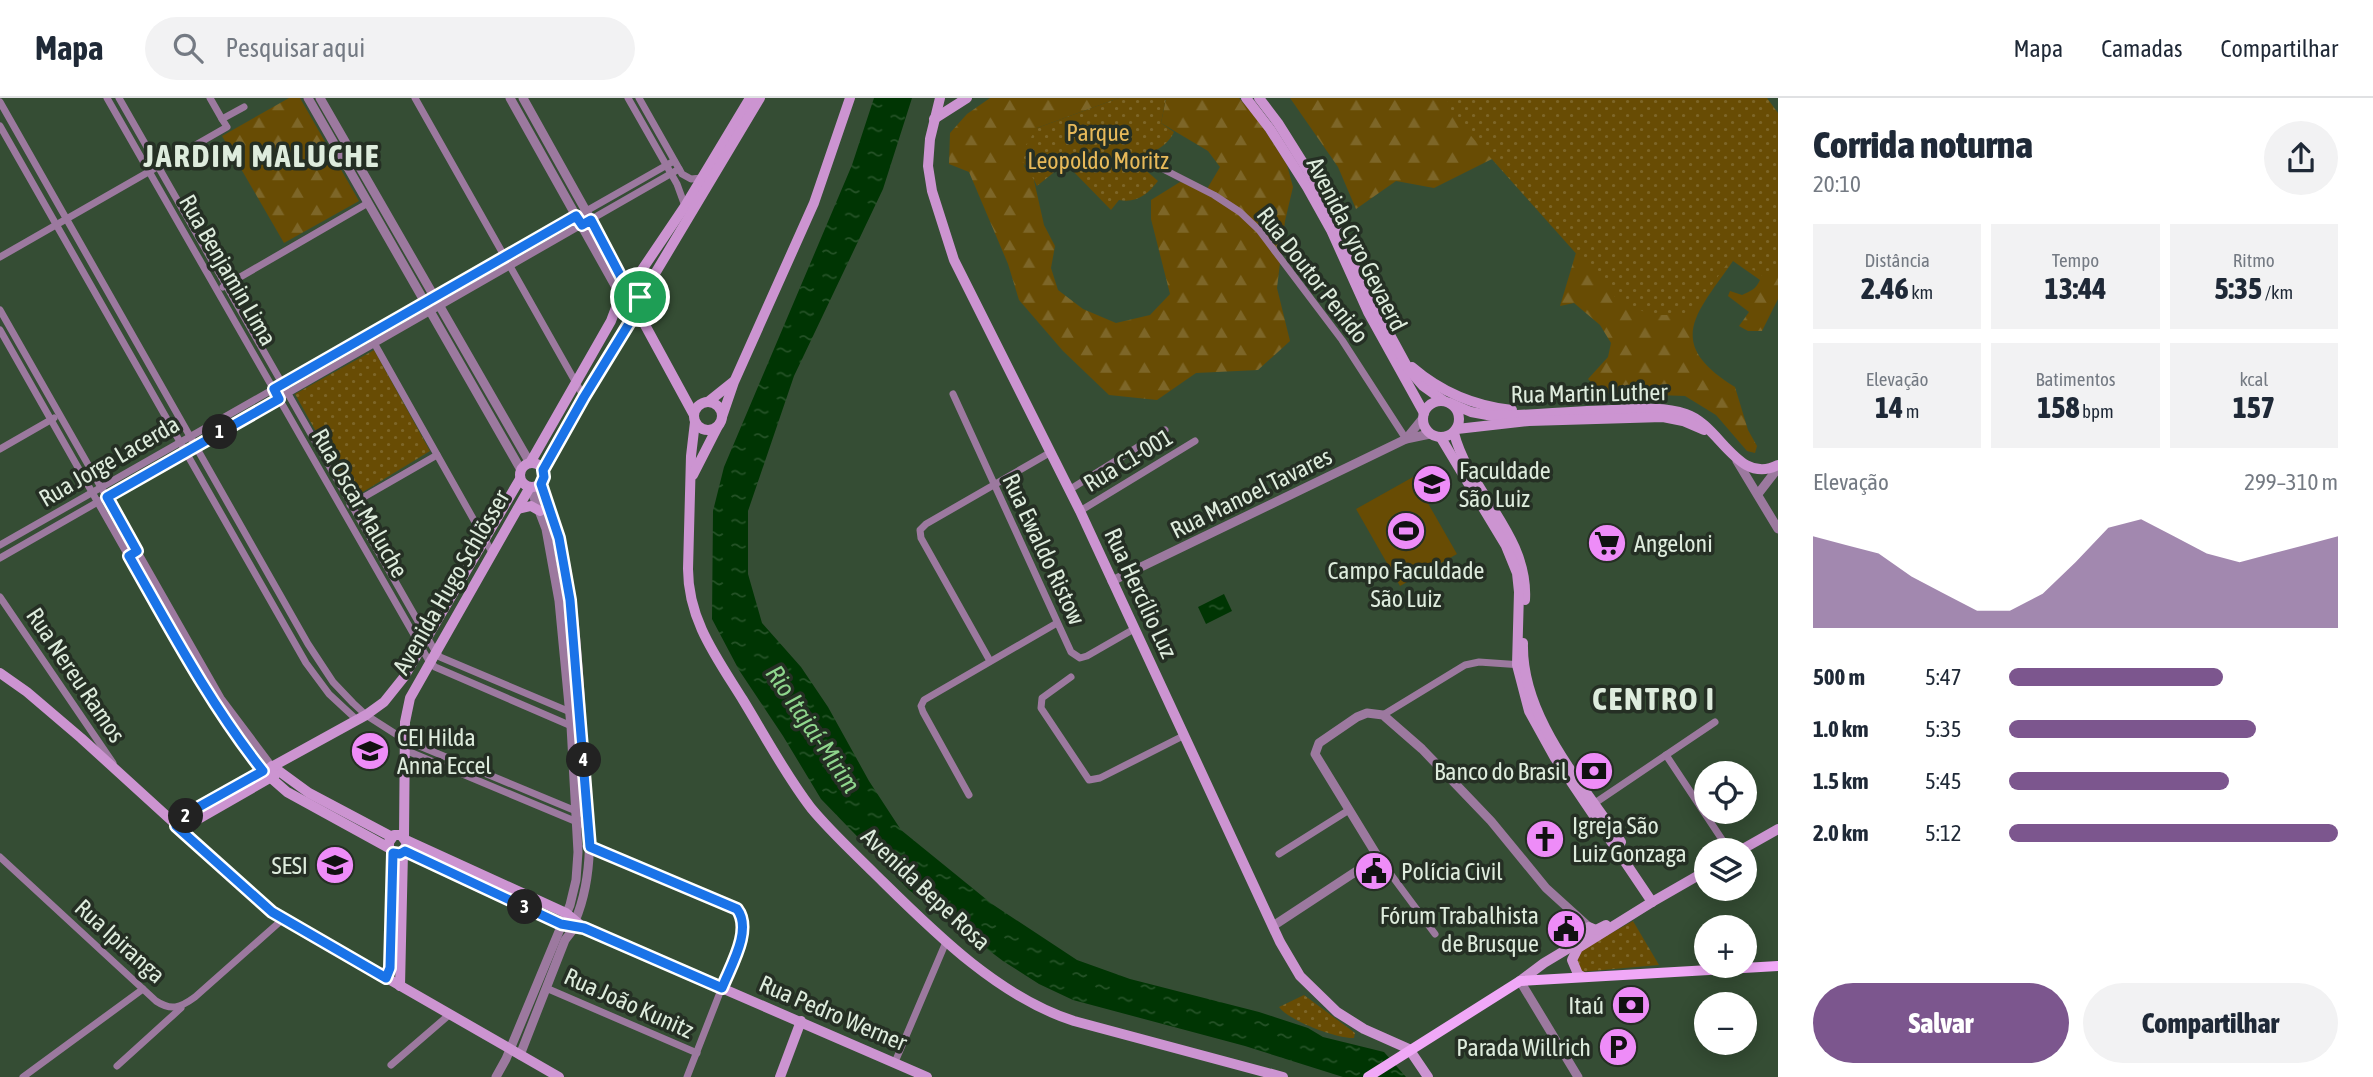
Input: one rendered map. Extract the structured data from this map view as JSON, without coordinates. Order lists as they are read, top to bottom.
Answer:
{
  "streets": {
    "main road": [
      "Avenida Cyro Gevaerd",
      "Rua Martin Luther",
      "Avenida Hugo Schlösser",
      "Rua Hercílio Luz",
      "Avenida Bepe Rosa",
      "Rua Pedro Werner"
    ],
    "street": [
      "Rua Benjamin Lima",
      "Rua Doutor Penido",
      "Rua C1-001",
      "Rua Jorge Lacerda",
      "Rua Manoel Tavares",
      "Rua Oscar Maluche",
      "Rua Ewaldo Ristow",
      "Rua Nereu Ramos",
      "Rua Ipiranga",
      "Rua João Kunitz"
    ]
  },
  "crossings": [
    ["Avenida Cyro Gevaerd", "Rua Martin Luther"],
    ["Avenida Cyro Gevaerd", "Rua Manoel Tavares"],
    ["Rua Benjamin Lima", "Rua Jorge Lacerda"],
    ["Rua Benjamin Lima", "Rua Oscar Maluche"],
    ["Rua Doutor Penido", "Rua Manoel Tavares"],
    ["Rua Martin Luther", "Rua Manoel Tavares"],
    ["Rua C1-001", "Rua Hercílio Luz"],
    ["Rua Jorge Lacerda", "Rua Oscar Maluche"],
    ["Rua Manoel Tavares", "Rua Hercílio Luz"],
    ["Rua Oscar Maluche", "Avenida Hugo Schlösser"],
    ["Rua Ewaldo Ristow", "Rua Hercílio Luz"]
  ],
  "districts": ["JARDIM MALUCHE", "CENTRO I"],
  "water": ["Rio Itajaí-Mirim"],
  "parks": ["Parque Leopoldo Moritz"],
  "places": {
    "school or university": ["Faculdade São Luiz", "CEI Hilda Anna Eccel", "SESI"],
    "sports": ["Campo Faculdade São Luiz"],
    "supermarket": ["Angeloni"],
    "bank": ["Banco do Brasil", "Itaú"],
    "church": ["Igreja São Luiz Gonzaga"],
    "public building": ["Polícia Civil", "Fórum Trabalhista de Brusque"],
    "parking": ["Parada Willrich"]
  },
  "page": {
    "header": "Mapa",
    "search": "Pesquisar aqui",
    "nav": ["Mapa", "Camadas", "Compartilhar"],
    "heading": ["Corrida noturna", "20:10"],
    "stats": [
      ["Distância", "2.46 km"],
      ["Tempo", "13:44"],
      ["Ritmo", "5:35 /km"],
      ["Elevação", "14 m"],
      ["Batimentos", "158 bpm"],
      ["kcal", "157"]
    ],
    "pins": [
      "1",
      "4",
      "2",
      "3"
    ],
    "chart": ["Elevação", "299–310 m"],
    "list": [
      {
        "name": "500 m",
        "note": "5:47"
      },
      {
        "name": "1.0 km",
        "note": "5:35"
      },
      {
        "name": "1.5 km",
        "note": "5:45"
      },
      {
        "name": "2.0 km",
        "note": "5:12"
      }
    ],
    "map_buttons": ["+", "−"],
    "buttons": ["Salvar", "Compartilhar"]
  }
}
